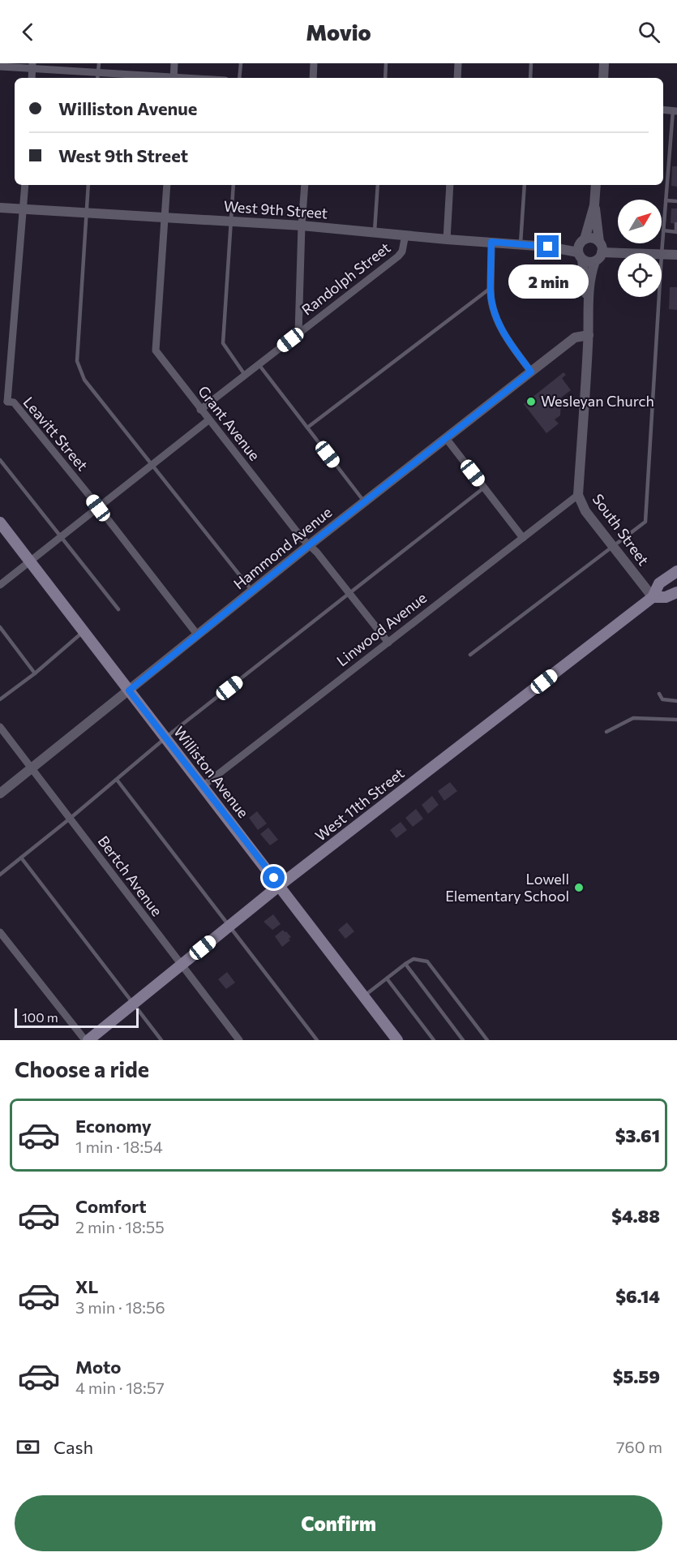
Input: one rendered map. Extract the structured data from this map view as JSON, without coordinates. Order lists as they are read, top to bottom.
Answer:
{
  "streets": {
    "main road": ["Williston Avenue", "West 11th Street"],
    "street": [
      "West 9th Street",
      "Randolph Street",
      "Grant Avenue",
      "Leavitt Street",
      "South Street",
      "Hammond Avenue",
      "Linwood Avenue",
      "Bertch Avenue"
    ]
  },
  "crossings": [
    ["West 9th Street", "Randolph Street"],
    ["West 9th Street", "Grant Avenue"],
    ["West 9th Street", "Leavitt Street"],
    ["West 9th Street", "South Street"],
    ["Randolph Street", "Grant Avenue"],
    ["Grant Avenue", "Hammond Avenue"],
    ["Grant Avenue", "Linwood Avenue"],
    ["Leavitt Street", "Hammond Avenue"],
    ["South Street", "Hammond Avenue"],
    ["South Street", "Linwood Avenue"],
    ["South Street", "West 11th Street"],
    ["Hammond Avenue", "Williston Avenue"],
    ["Hammond Avenue", "Bertch Avenue"],
    ["Linwood Avenue", "Williston Avenue"],
    ["Williston Avenue", "West 11th Street"],
    ["West 11th Street", "Bertch Avenue"]
  ],
  "places": ["Wesleyan Church", "Lowell Elementary School"],
  "scale_bar": "100 m",
  "north": "top right",
  "page": {
    "header": "Movio",
    "banner": ["Williston Avenue", "West 9th Street"],
    "bubble": "2 min",
    "scale": "100 m",
    "heading": "Choose a ride",
    "list": [
      {
        "name": "Economy",
        "note": "1 min · 18:54",
        "value": "$3.61"
      },
      {
        "name": "Comfort",
        "note": "2 min · 18:55",
        "value": "$4.88"
      },
      {
        "name": "XL",
        "note": "3 min · 18:56",
        "value": "$6.14"
      },
      {
        "name": "Moto",
        "note": "4 min · 18:57",
        "value": "$5.59"
      }
    ],
    "pay": ["Cash", "760 m"],
    "buttons": "Confirm"
  }
}
